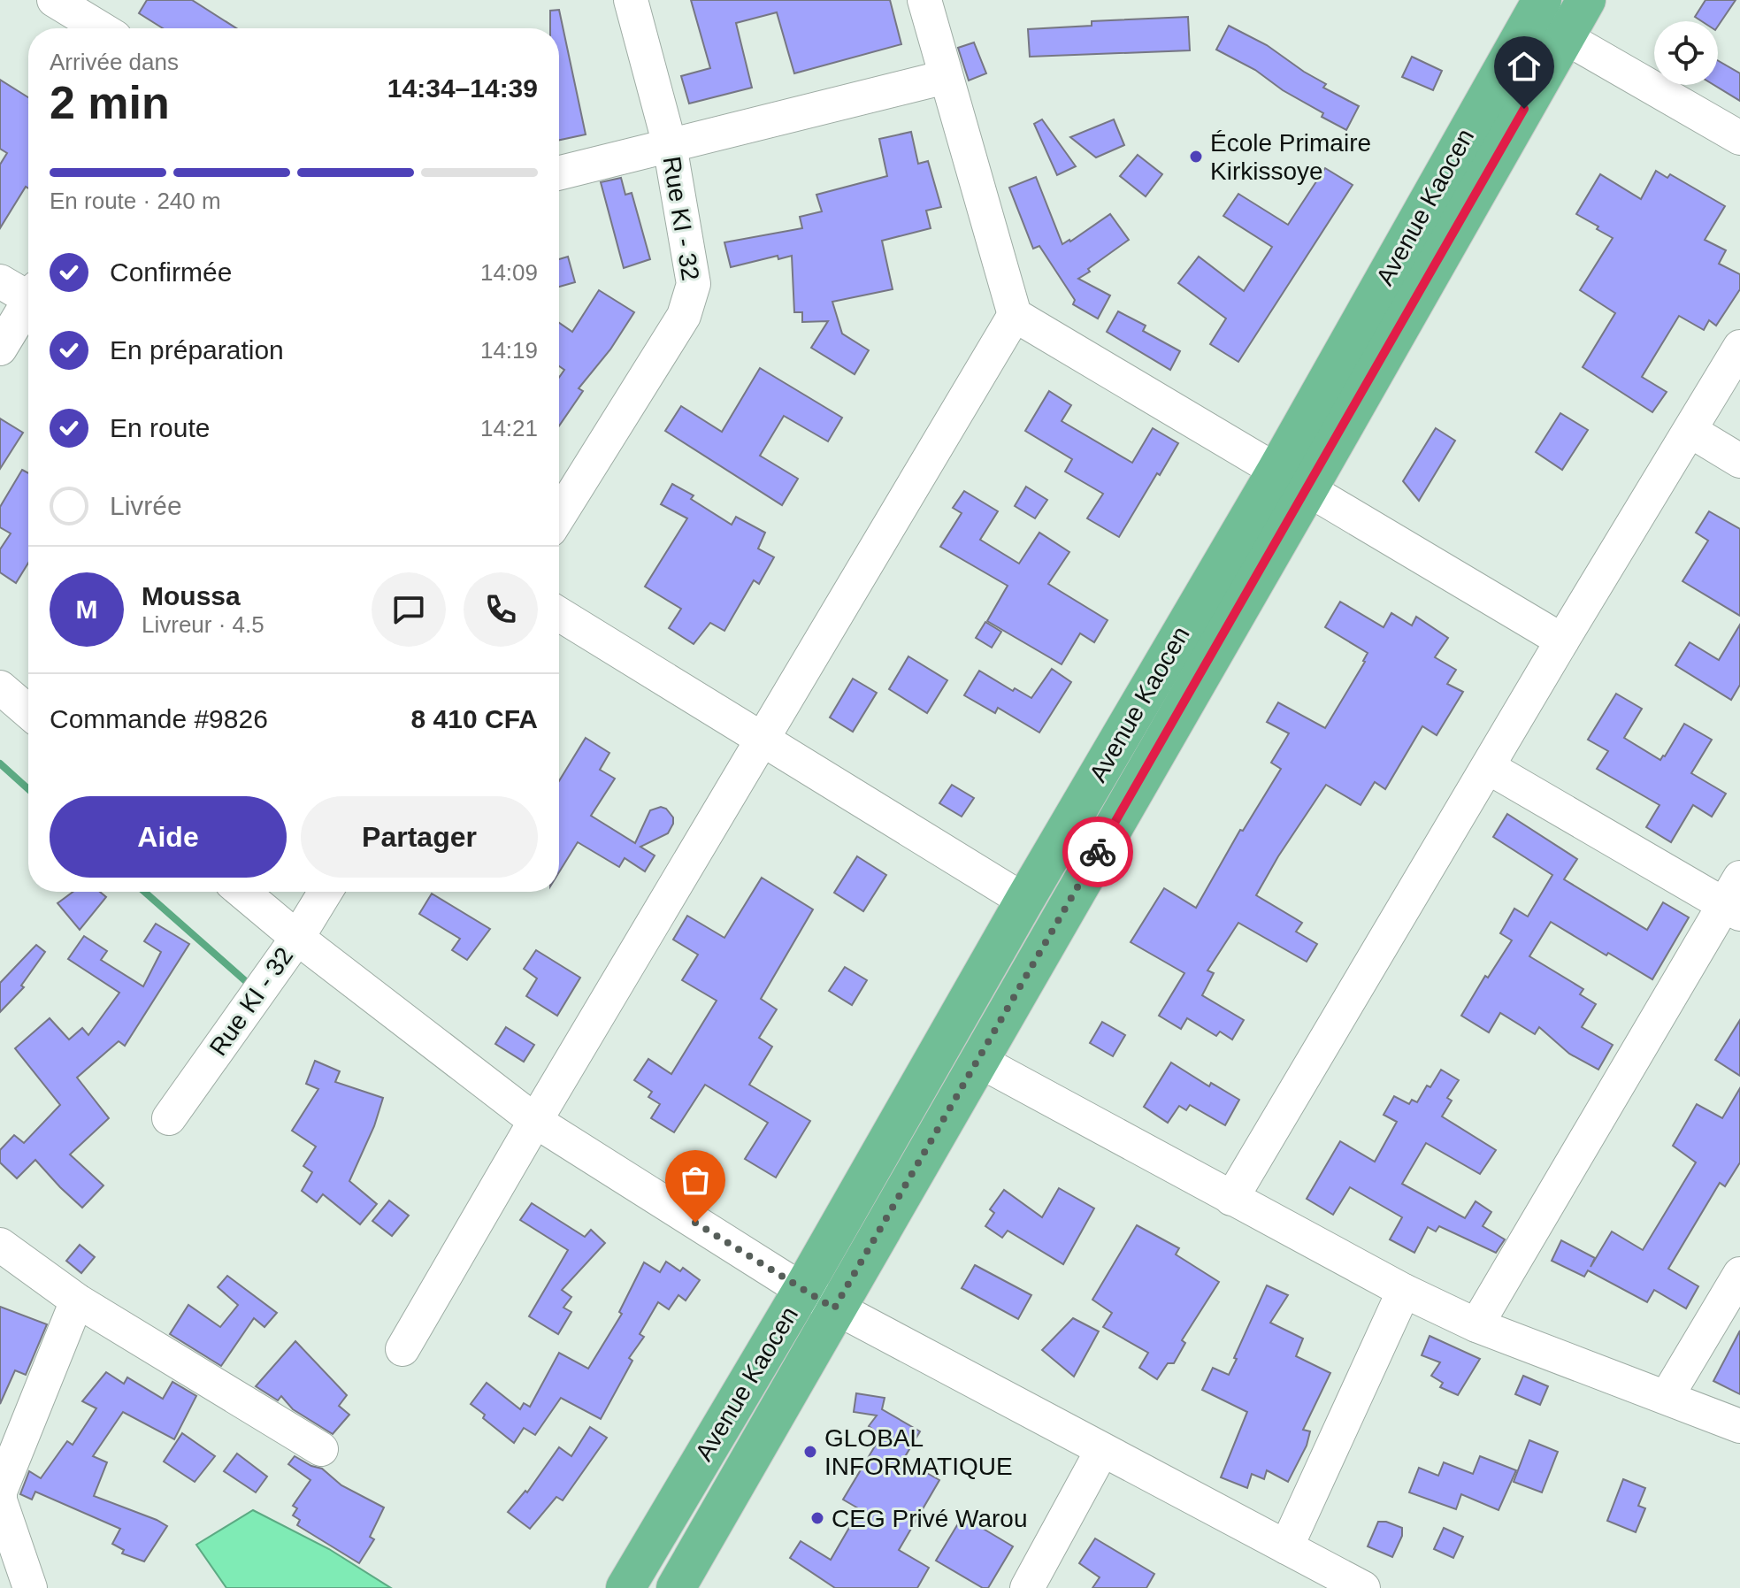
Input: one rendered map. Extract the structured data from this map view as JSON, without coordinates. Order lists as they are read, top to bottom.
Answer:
{
  "streets": {
    "highway": ["Avenue Kaocen"],
    "street": ["Rue KI - 32"]
  },
  "places": ["École Primaire Kirkissoye", "GLOBAL INFORMATIQUE", "CEG Privé Warou"],
  "page": {
    "heading": ["2 min", "Arrivée dans", "14:34–14:39"],
    "panel": [
      "Moussa",
      "Livreur · 4.5",
      "Commande #9826",
      "8 410 CFA"
    ],
    "bar": "En route · 240 m",
    "list": [
      ["Confirmée", "14:09"],
      ["En préparation", "14:19"],
      ["En route", "14:21"],
      "Livrée"
    ],
    "round": "M",
    "buttons": ["Aide", "Partager"]
  }
}
